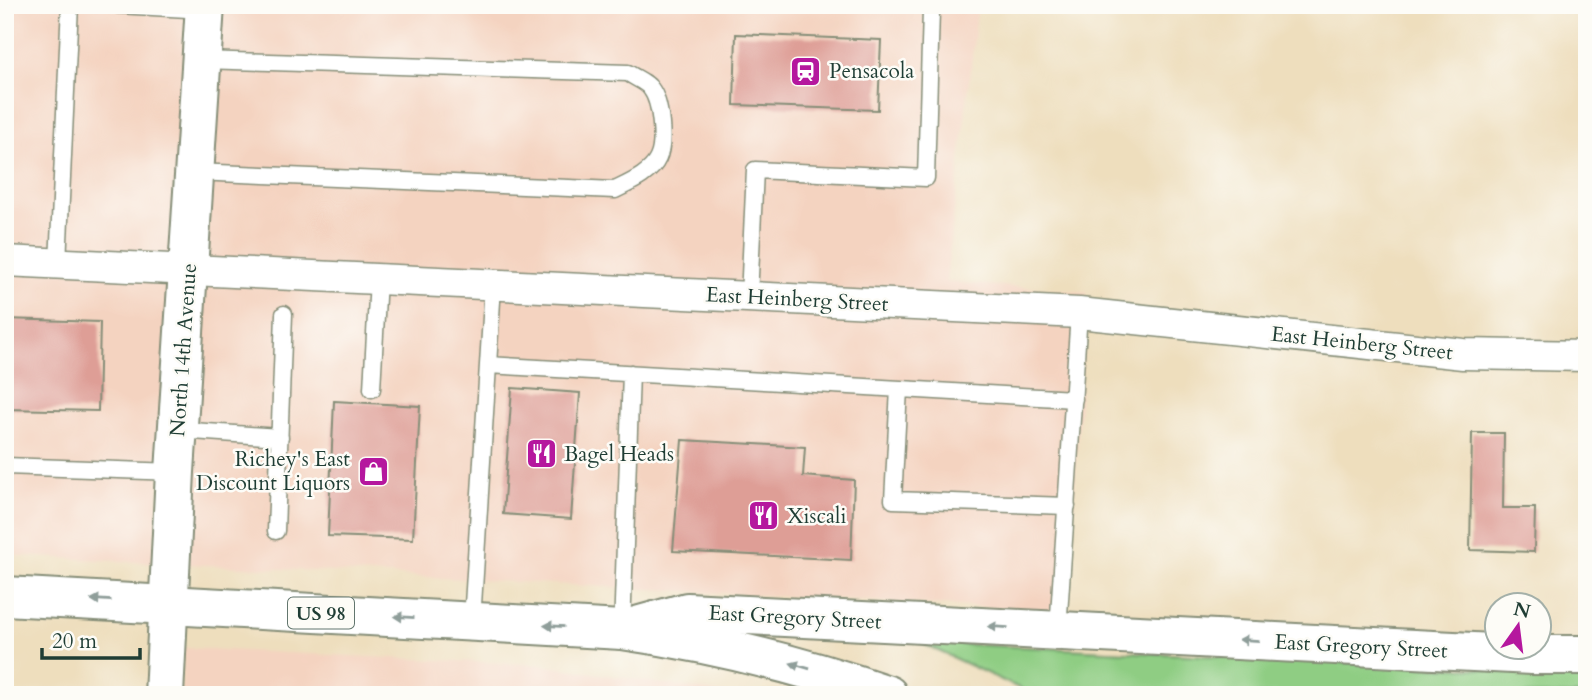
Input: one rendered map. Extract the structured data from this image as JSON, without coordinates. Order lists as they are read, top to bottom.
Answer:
{
  "streets": {
    "main road": ["North 14th Avenue", "US 98", "East Gregory Street"],
    "street": ["East Heinberg Street"]
  },
  "crossings": [
    ["East Heinberg Street", "North 14th Avenue"],
    ["North 14th Avenue", "East Gregory Street"],
    ["US 98", "East Gregory Street"]
  ],
  "one_way": ["East Gregory Street"],
  "places": {
    "station": ["Pensacola"],
    "restaurant": ["Bagel Heads", "Xiscali"],
    "shop": ["Richey's East Discount Liquors"]
  },
  "scale_bar": "20 m",
  "north": "top"
}
